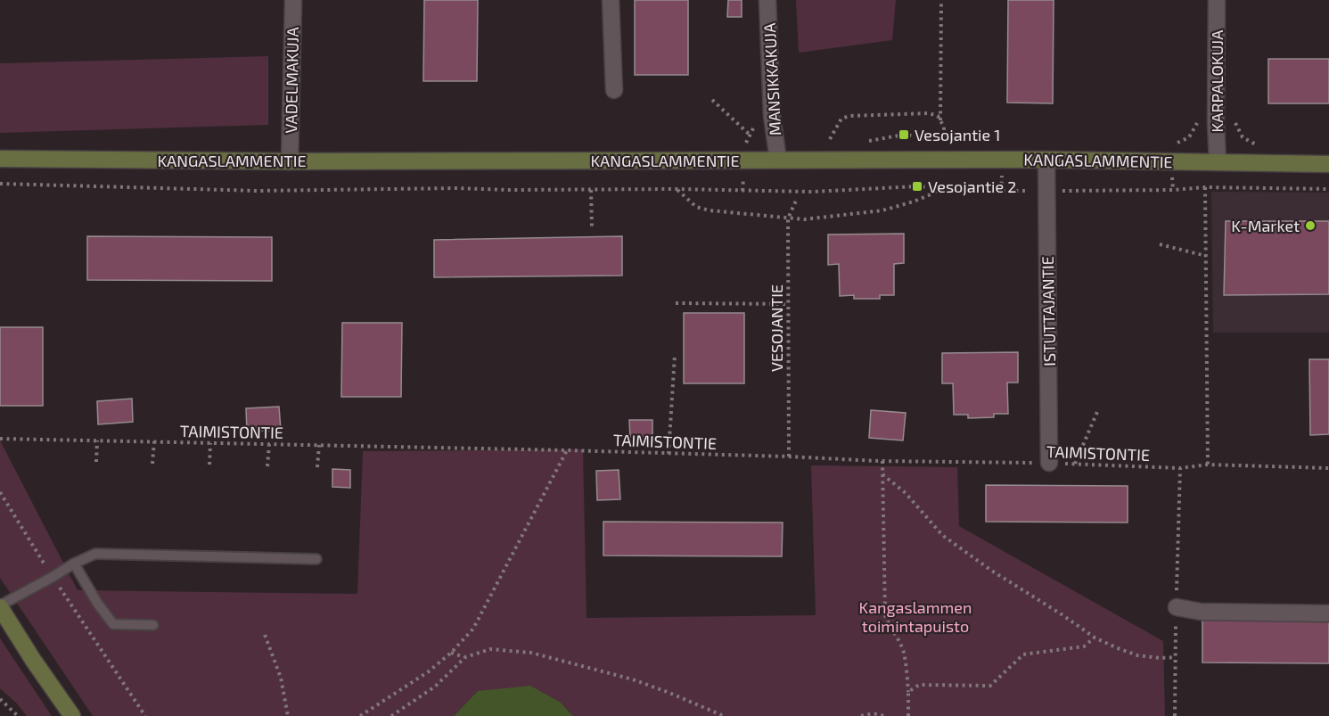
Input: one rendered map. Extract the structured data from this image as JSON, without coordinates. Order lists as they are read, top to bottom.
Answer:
{
  "streets": {
    "street": [
      "MANSIKKAKUJA",
      "VADELMAKUJA",
      "KARPALOKUJA",
      "KANGASLAMMENTIE",
      "ISTUTTAJANTIE"
    ],
    "path": ["VESOJANTIE", "TAIMISTONTIE"]
  },
  "crossings": [
    ["MANSIKKAKUJA", "KANGASLAMMENTIE"],
    ["VADELMAKUJA", "KANGASLAMMENTIE"],
    ["KARPALOKUJA", "KANGASLAMMENTIE"],
    ["KANGASLAMMENTIE", "ISTUTTAJANTIE"],
    ["ISTUTTAJANTIE", "TAIMISTONTIE"],
    ["VESOJANTIE", "TAIMISTONTIE"]
  ],
  "parks": ["Kangaslammen toimintapuisto"],
  "places": {
    "transit": ["Vesojantie 1", "Vesojantie 2"],
    "other": ["K-Market"]
  }
}
